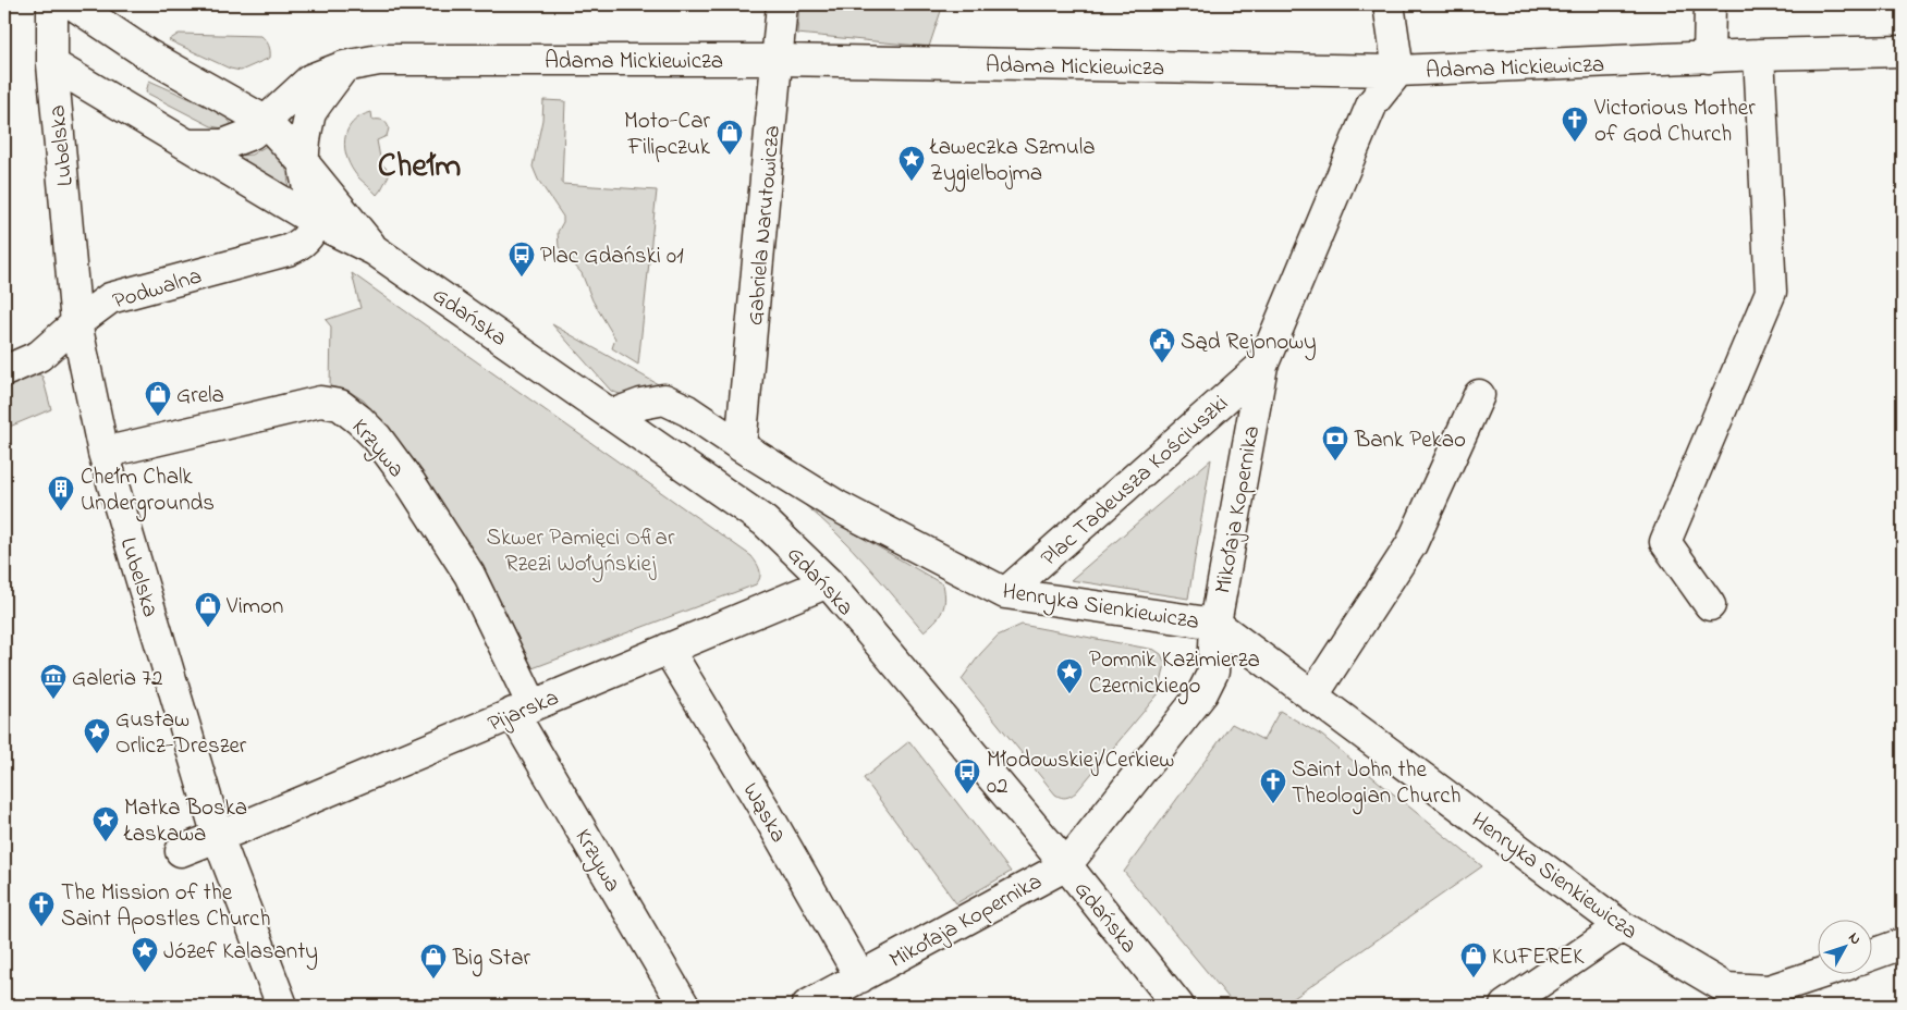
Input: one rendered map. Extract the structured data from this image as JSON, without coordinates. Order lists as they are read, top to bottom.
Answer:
{
  "streets": {
    "street": [
      "Adama Mickiewicza",
      "Lubelska",
      "Gabriela Narutowicza",
      "Podwalna",
      "Gdańska",
      "Krzywa",
      "Plac Tadeusza Kościuszki",
      "Mikołaja Kopernika",
      "Henryka Sienkiewicza",
      "Pijarska",
      "Wąska"
    ]
  },
  "crossings": [
    ["Adama Mickiewicza", "Gabriela Narutowicza"],
    ["Adama Mickiewicza", "Gdańska"],
    ["Adama Mickiewicza", "Mikołaja Kopernika"],
    ["Lubelska", "Podwalna"],
    ["Lubelska", "Gdańska"],
    ["Lubelska", "Krzywa"],
    ["Lubelska", "Pijarska"],
    ["Gabriela Narutowicza", "Henryka Sienkiewicza"],
    ["Podwalna", "Gdańska"],
    ["Gdańska", "Mikołaja Kopernika"],
    ["Gdańska", "Henryka Sienkiewicza"],
    ["Gdańska", "Pijarska"],
    ["Krzywa", "Pijarska"],
    ["Plac Tadeusza Kościuszki", "Mikołaja Kopernika"],
    ["Plac Tadeusza Kościuszki", "Henryka Sienkiewicza"],
    ["Mikołaja Kopernika", "Henryka Sienkiewicza"],
    ["Mikołaja Kopernika", "Wąska"],
    ["Pijarska", "Wąska"]
  ],
  "districts": ["Chełm"],
  "parks": ["Skwer Pamięci Ofiar Rzezi Wołyńskiej"],
  "places": {
    "church": ["Victorious Mother of God Church", "Saint John the Theologian Church", "The Mission of the Saint Apostles Church"],
    "shop": [
      "Moto-Car Filipczuk",
      "Grela",
      "Vimon",
      "KUFEREK",
      "Big Star"
    ],
    "place": [
      "Ławeczka Szmula Zygielbojma",
      "Pomnik Kazimierza Czernickiego",
      "Gustaw Orlicz-Dreszer",
      "Matka Boska Łaskawa",
      "Józef Kalasanty"
    ],
    "bus stop": ["Plac Gdański 01", "Młodowskiej/Cerkiew 02"],
    "public building": ["Sąd Rejonowy"],
    "bank": ["Bank Pekao"],
    "building": ["Chełm Chalk Undergrounds"],
    "museum": ["Galeria 72"]
  },
  "north": "top right"
}
